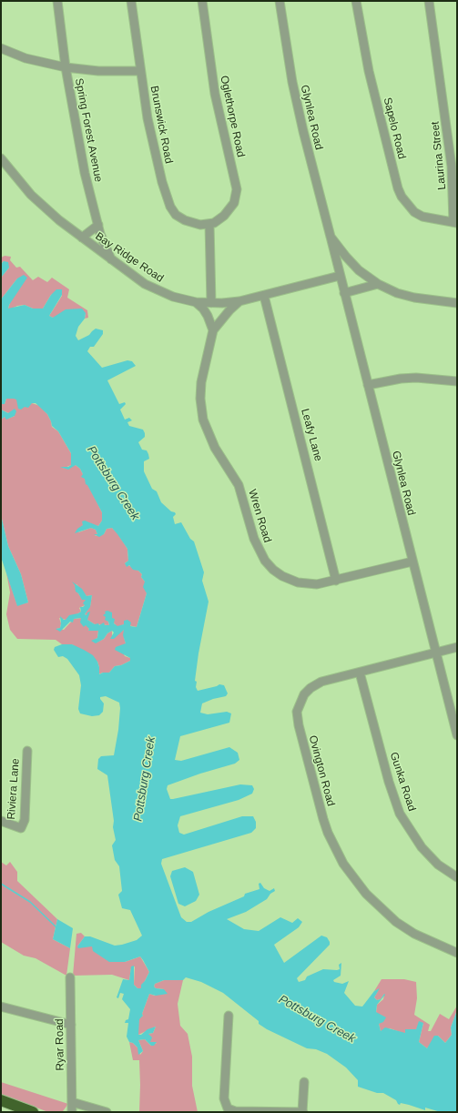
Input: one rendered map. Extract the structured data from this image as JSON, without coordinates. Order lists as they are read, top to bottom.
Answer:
{
  "streets": {
    "street": [
      "Oglethorpe Road",
      "Glynlea Road",
      "Brunswick Road",
      "Sapelo Road",
      "Spring Forest Avenue",
      "Laurina Street",
      "Bay Ridge Road",
      "Leafy Lane",
      "Wren Road",
      "Ovington Road",
      "Gunka Road",
      "Riviera Lane",
      "Ryar Road"
    ]
  },
  "crossings": [
    ["Oglethorpe Road", "Brunswick Road"],
    ["Glynlea Road", "Bay Ridge Road"],
    ["Glynlea Road", "Wren Road"],
    ["Glynlea Road", "Ovington Road"],
    ["Sapelo Road", "Laurina Street"],
    ["Spring Forest Avenue", "Bay Ridge Road"],
    ["Bay Ridge Road", "Leafy Lane"],
    ["Bay Ridge Road", "Wren Road"],
    ["Leafy Lane", "Wren Road"],
    ["Ovington Road", "Gunka Road"]
  ],
  "water": ["Pottsburg Creek"]
}
